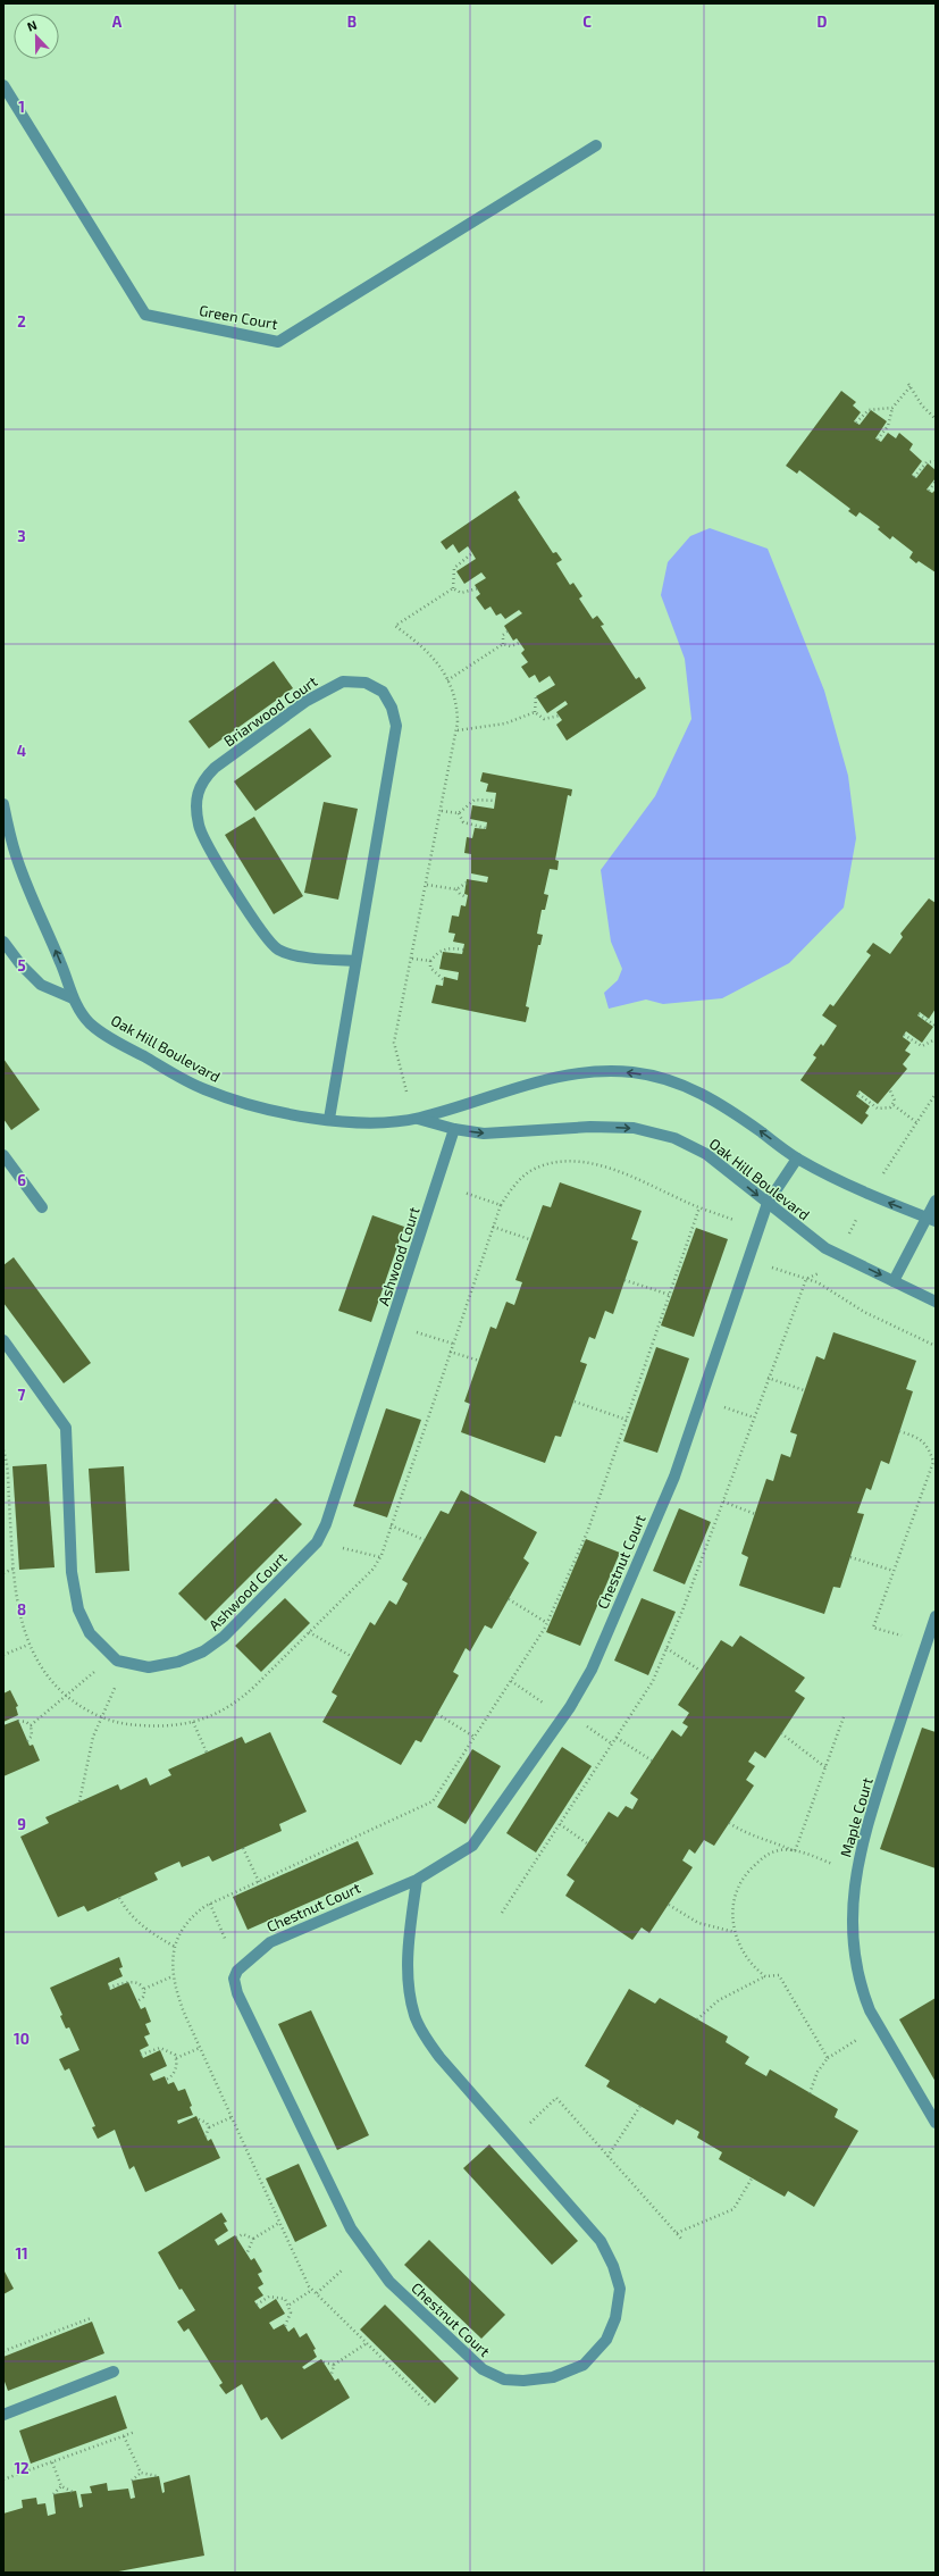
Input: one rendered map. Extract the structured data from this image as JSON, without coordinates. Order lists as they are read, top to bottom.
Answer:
{
  "streets": {
    "street": [
      "Green Court",
      "Briarwood Court",
      "Oak Hill Boulevard",
      "Ashwood Court",
      "Chestnut Court",
      "Maple Court"
    ]
  },
  "crossings": [
    ["Briarwood Court", "Oak Hill Boulevard"],
    ["Oak Hill Boulevard", "Ashwood Court"],
    ["Oak Hill Boulevard", "Chestnut Court"]
  ],
  "north": "top",
  "grid": {
    "columns": [
      "A",
      "B",
      "C",
      "D"
    ],
    "rows": [
      "1",
      "2",
      "3",
      "4",
      "5",
      "6",
      "7",
      "8",
      "9",
      "10",
      "11",
      "12"
    ]
  }
}
